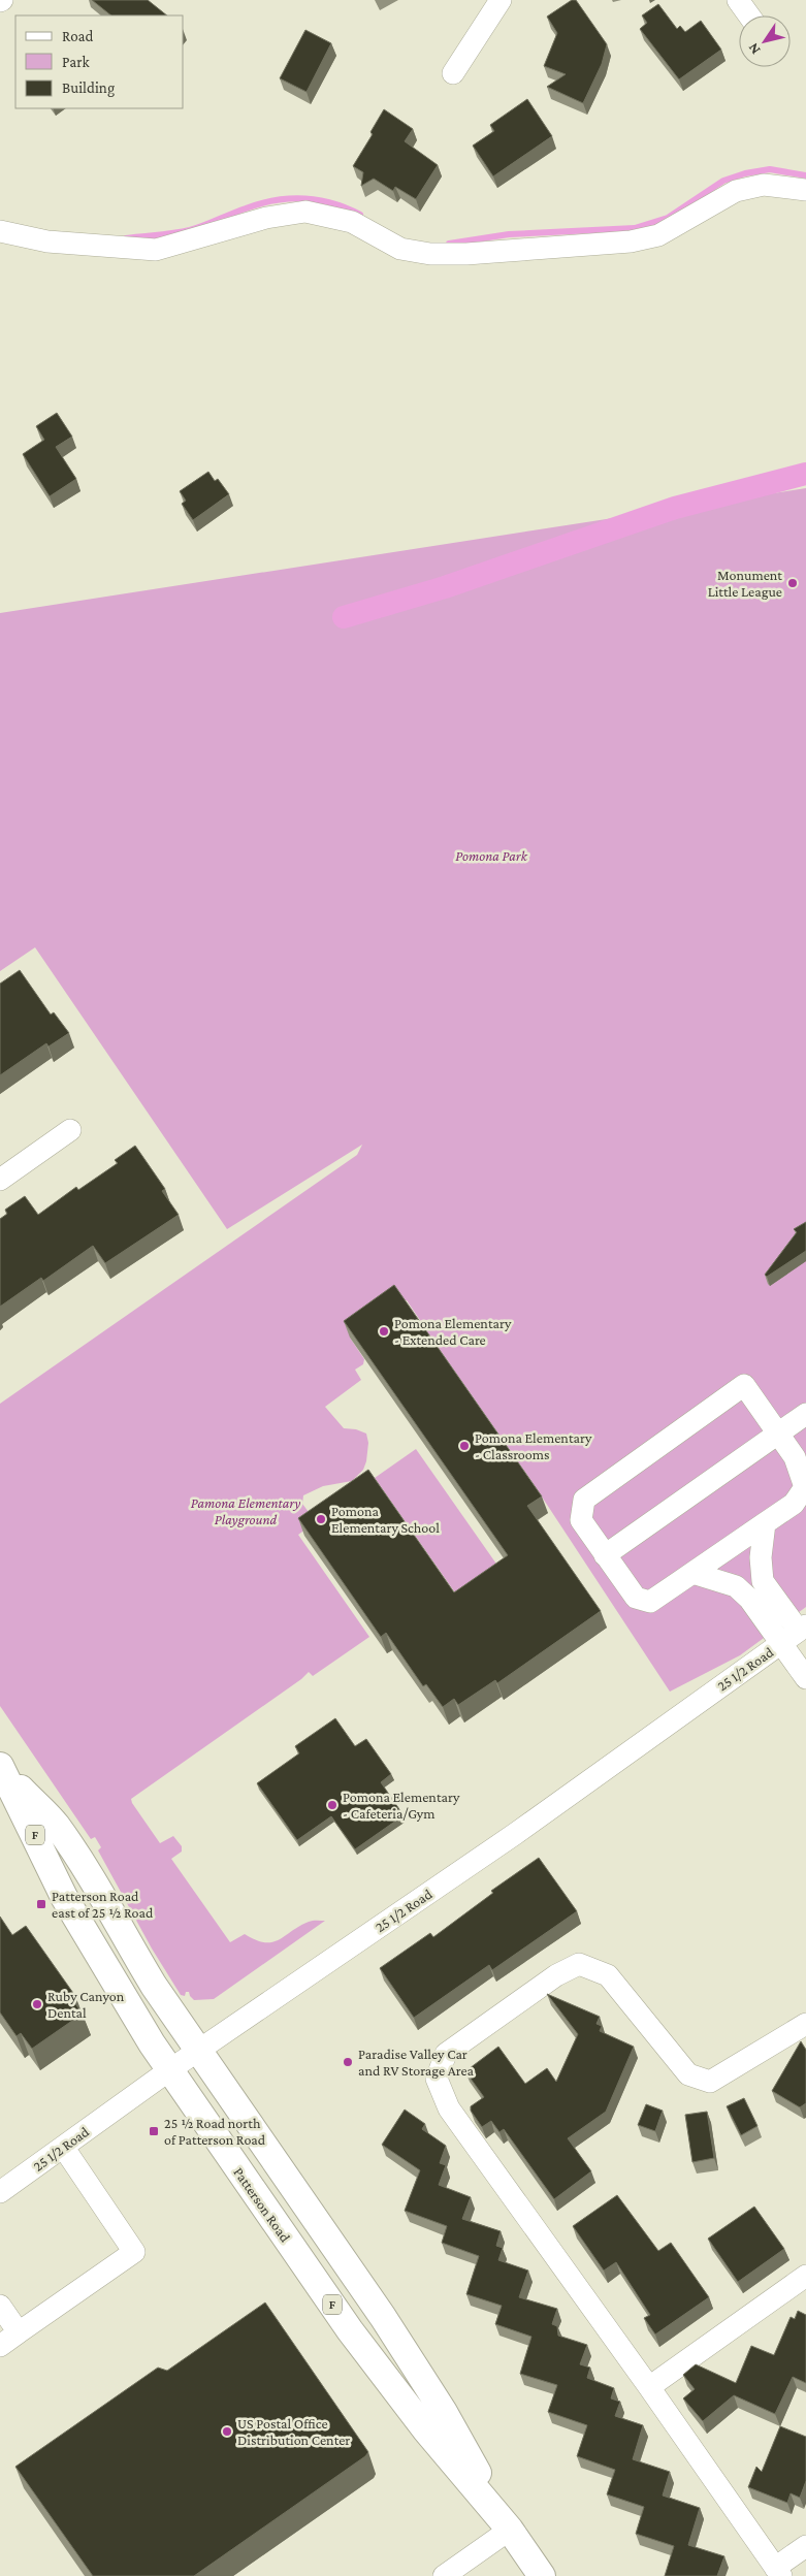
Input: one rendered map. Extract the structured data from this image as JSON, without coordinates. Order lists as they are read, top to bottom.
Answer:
{
  "streets": {
    "main road": ["F", "Patterson Road"],
    "street": ["25 1/2 Road"]
  },
  "crossings": [
    ["25 1/2 Road", "Patterson Road"]
  ],
  "parks": ["Pomona Park", "Pamona Elementary Playground"],
  "places": {
    "other": [
      "Monument Little League",
      "Pomona Elementary - Extended Care",
      "Pomona Elementary - Classrooms",
      "Pomona Elementary School",
      "Pomona Elementary - Cafeteria/Gym",
      "Ruby Canyon Dental",
      "Paradise Valley Car and RV Storage Area",
      "US Postal Office Distribution Center"
    ],
    "transit": ["Patterson Road east of 25 ½ Road", "25 ½ Road north of Patterson Road"]
  },
  "legend": ["Road", "Park", "Building"],
  "north": "bottom left"
}
